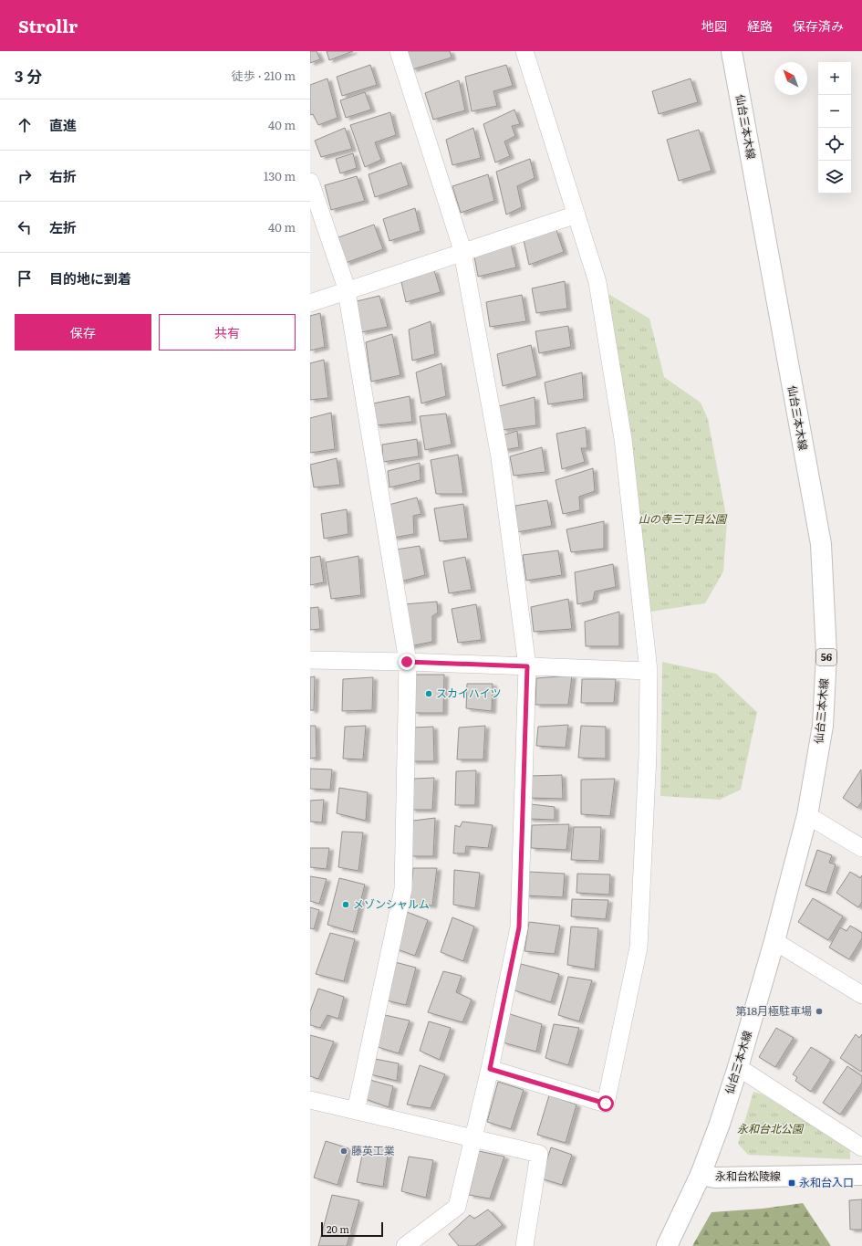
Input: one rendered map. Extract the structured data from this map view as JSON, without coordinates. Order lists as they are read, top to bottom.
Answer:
{
  "streets": {
    "main road": ["仙台三本木線", "56", "永和台松陵線"]
  },
  "crossings": [
    ["仙台三本木線", "永和台松陵線"]
  ],
  "parks": ["山の寺三丁目公園", "永和台北公園"],
  "places": {
    "other": [
      "スカイハイツ",
      "メゾンシャルム",
      "第18月極駐車場",
      "藤英工業"
    ],
    "transit": ["永和台入口"]
  },
  "scale_bar": "20 m",
  "north": "top left",
  "page": {
    "header": "Strollr",
    "nav": ["地図", "経路", "保存済み"],
    "heading": ["3 分", "徒歩 · 210 m"],
    "map_buttons": ["+", "−"],
    "list": [
      ["直進", "40 m"],
      ["右折", "130 m"],
      ["左折", "40 m"],
      "目的地に到着"
    ],
    "buttons": ["保存", "共有"],
    "scale": "20 m"
  }
}
